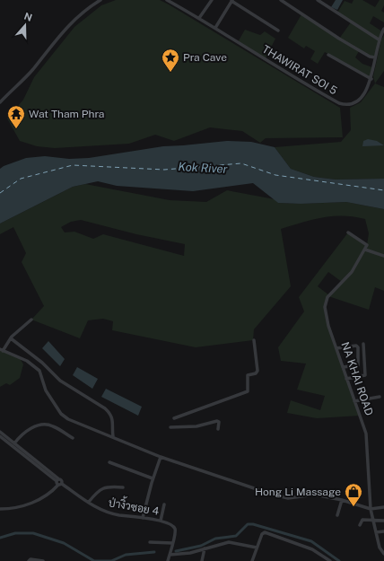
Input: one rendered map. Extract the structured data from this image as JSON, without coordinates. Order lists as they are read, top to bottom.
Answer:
{
  "streets": {
    "street": ["THAWIRAT SOI 5", "NA KHAI ROAD", "ป่างิ้วซอย 4"]
  },
  "water": ["Kok River"],
  "places": {
    "place": ["Pra Cave"],
    "temple": ["Wat Tham Phra"],
    "shop": ["Hong Li Massage"]
  },
  "north": "top"
}
